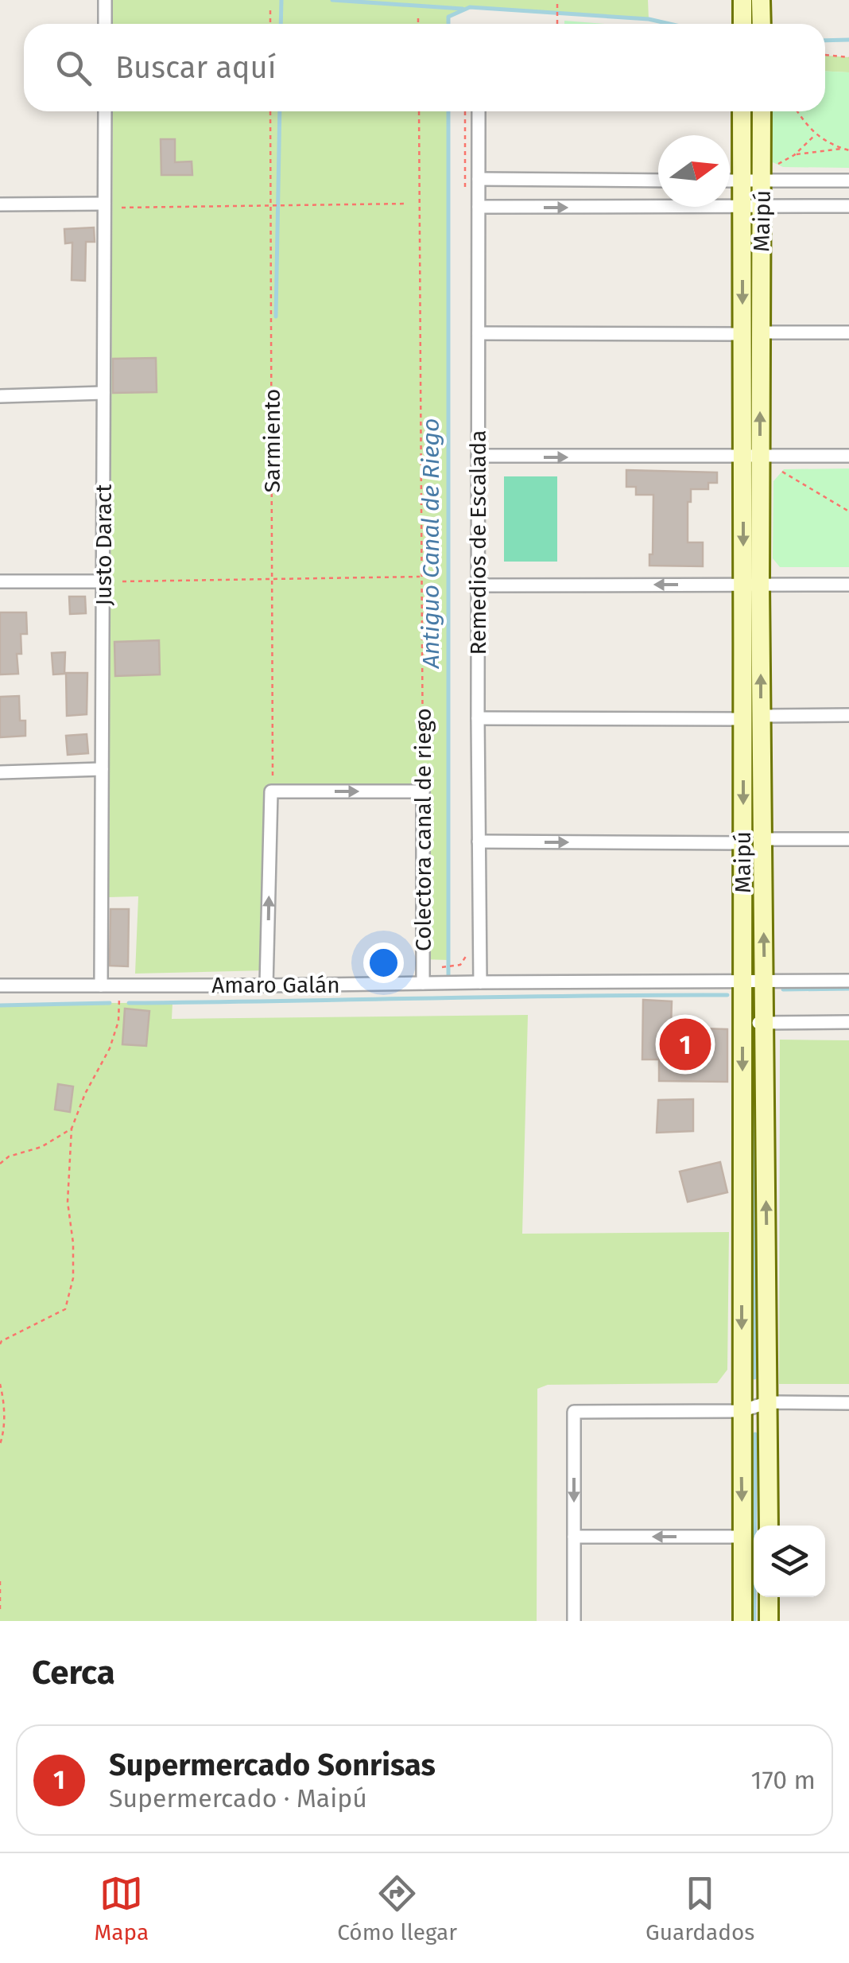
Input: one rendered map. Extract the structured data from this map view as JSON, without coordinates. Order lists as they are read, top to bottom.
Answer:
{
  "streets": {
    "street": [
      "Maipú",
      "Remedios de Escalada",
      "Justo Daract",
      "Colectora canal de riego",
      "Amaro Galán"
    ],
    "path": ["Sarmiento"]
  },
  "crossings": [
    ["Maipú", "Amaro Galán"],
    ["Remedios de Escalada", "Amaro Galán"],
    ["Justo Daract", "Amaro Galán"],
    ["Colectora canal de riego", "Amaro Galán"]
  ],
  "water": ["Antiguo Canal de Riego"],
  "north": "right",
  "page": {
    "search": "Buscar aquí",
    "pins": "1",
    "heading": "Cerca",
    "list": [
      {
        "mark": "1",
        "name": "Supermercado Sonrisas",
        "note": "Supermercado · Maipú",
        "value": "170 m"
      }
    ],
    "nav": ["Mapa", "Cómo llegar", "Guardados"]
  }
}
